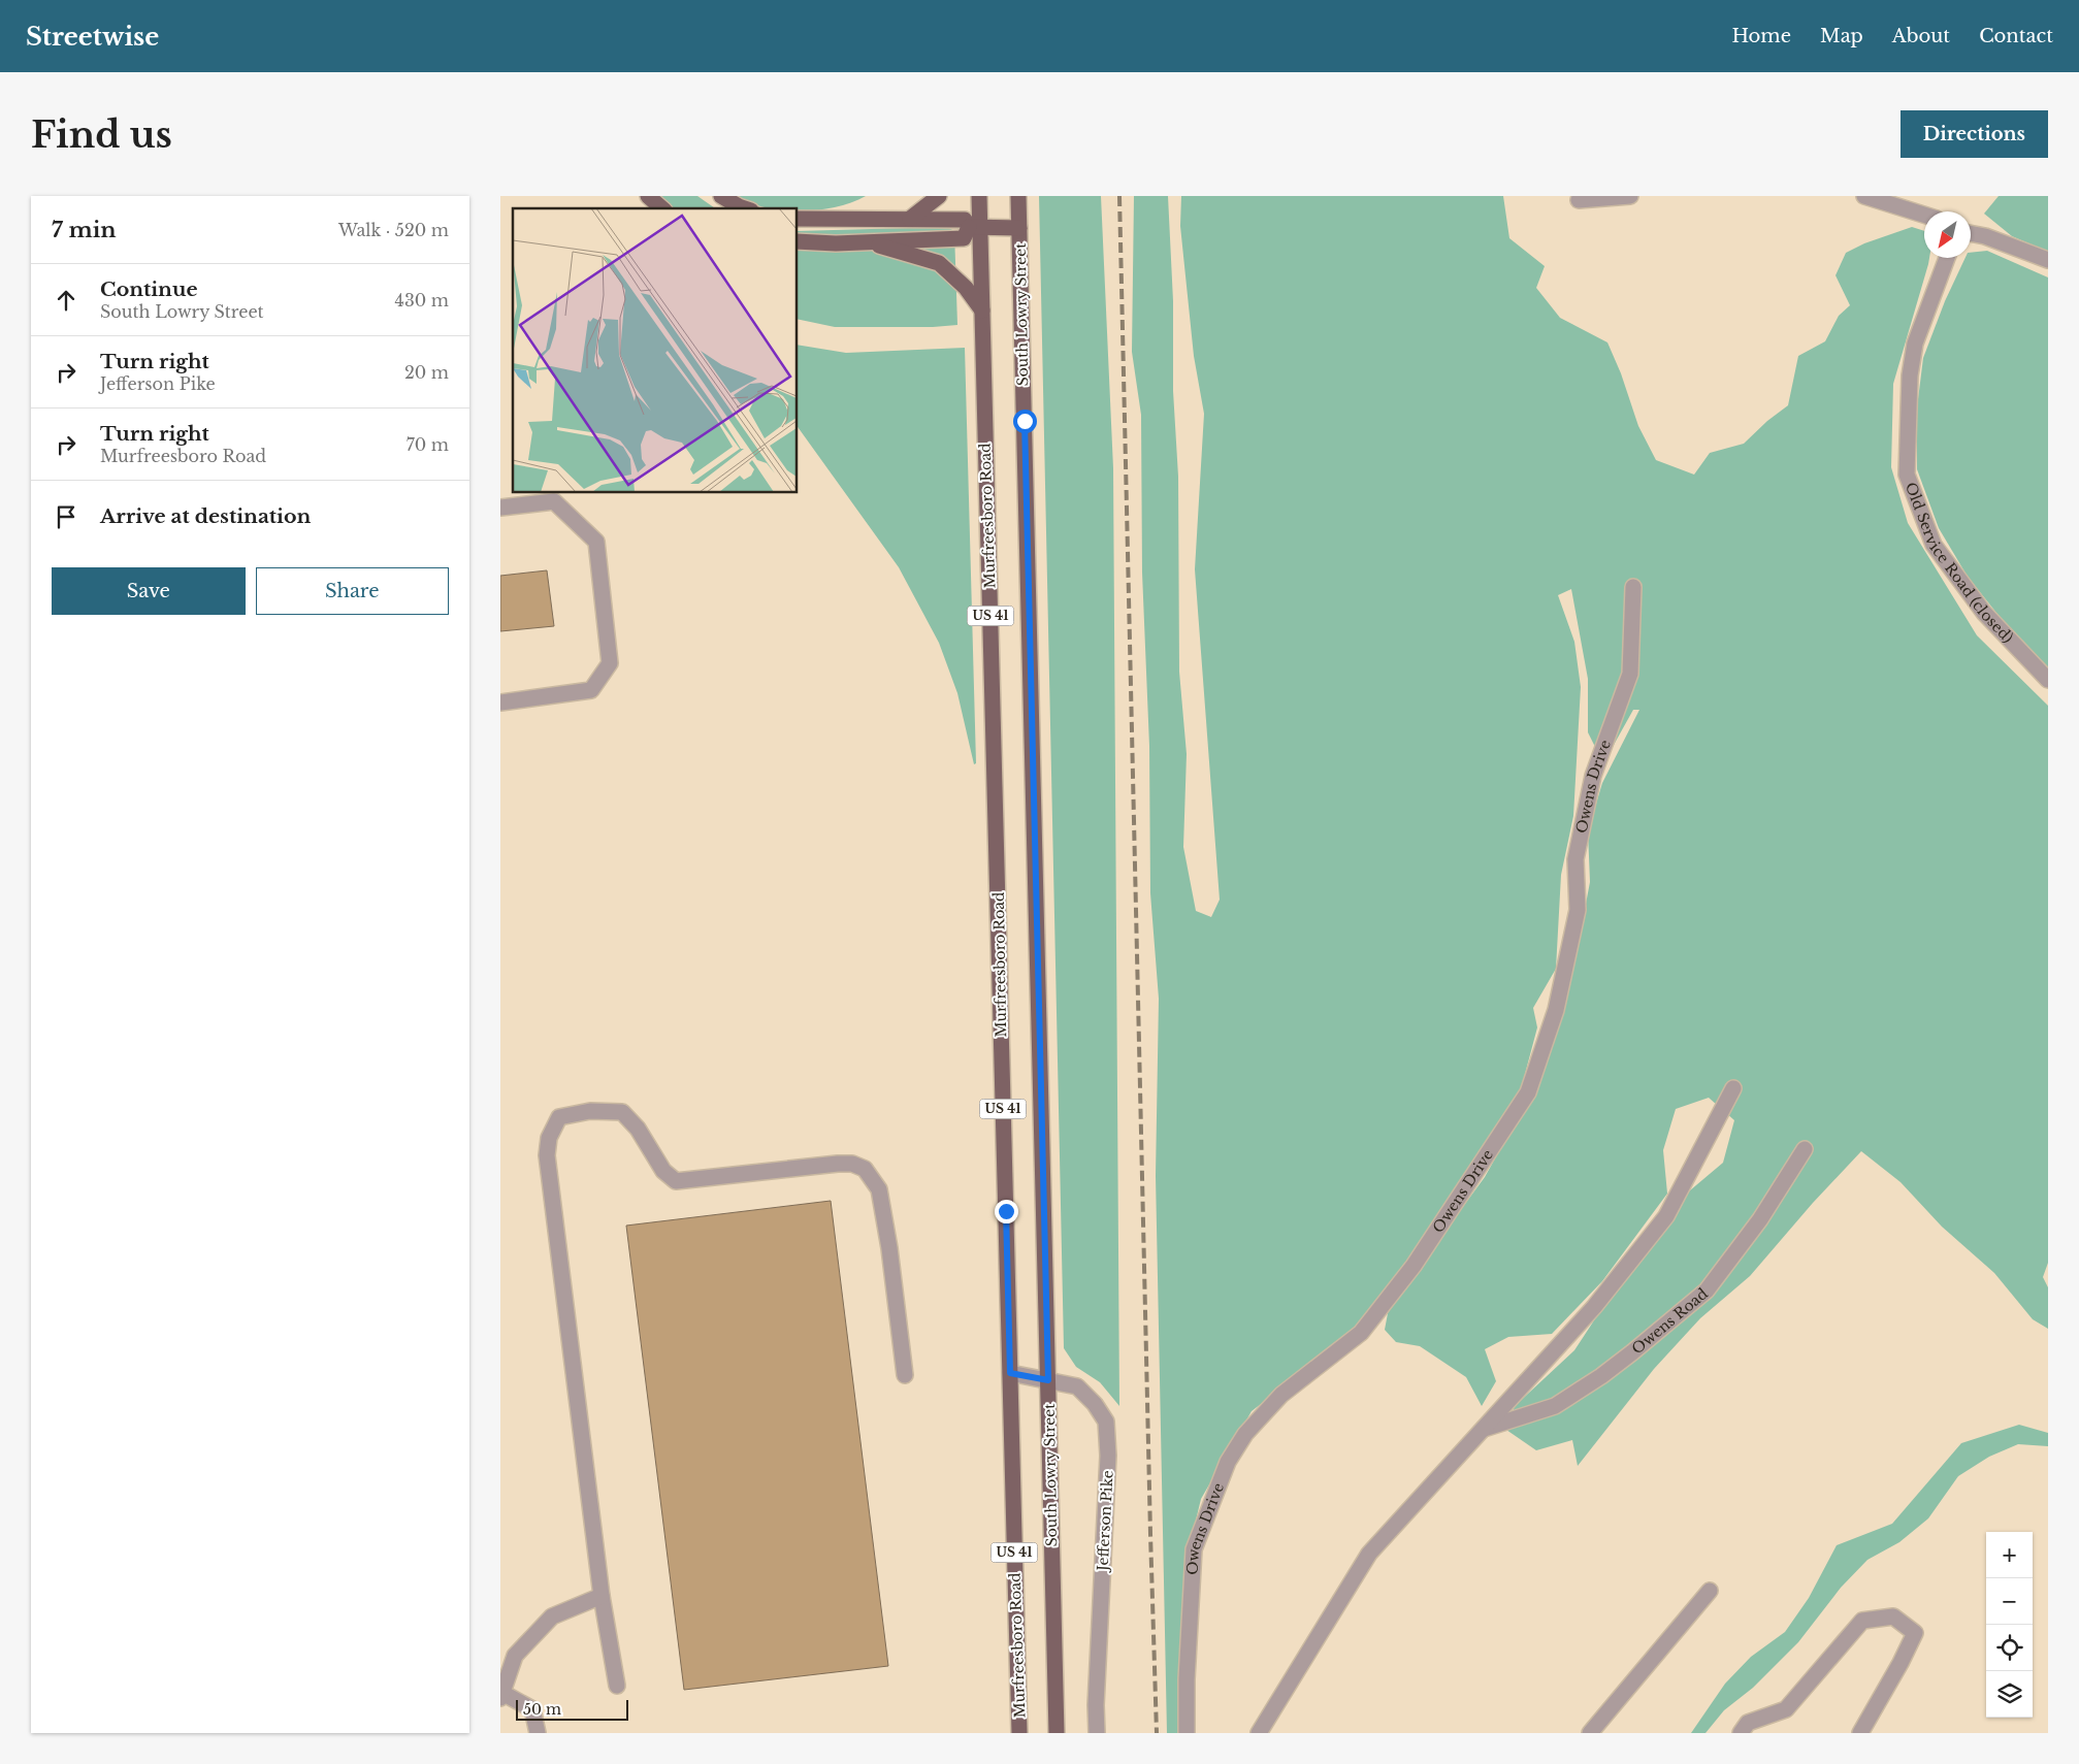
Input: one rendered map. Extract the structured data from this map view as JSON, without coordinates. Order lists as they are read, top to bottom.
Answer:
{
  "streets": {
    "main road": ["South Lowry Street", "Murfreesboro Road", "US 41"],
    "street": [
      "Old Service Road (closed)",
      "Owens Drive",
      "Owens Road",
      "Jefferson Pike"
    ]
  },
  "crossings": [
    ["South Lowry Street", "Jefferson Pike"],
    ["Murfreesboro Road", "Jefferson Pike"]
  ],
  "scale_bar": "50 m",
  "north": "bottom left",
  "page": {
    "header": "Streetwise",
    "nav": [
      "Home",
      "Map",
      "About",
      "Contact"
    ],
    "buttons": [
      "Directions",
      ["Save", "Share"]
    ],
    "title": "Find us",
    "heading": ["7 min", "Walk · 520 m"],
    "list": [
      ["Continue", "South Lowry Street", "430 m"],
      ["Turn right", "Jefferson Pike", "20 m"],
      ["Turn right", "Murfreesboro Road", "70 m"],
      "Arrive at destination"
    ],
    "map_buttons": ["+", "−"],
    "scale": "50 m"
  }
}
